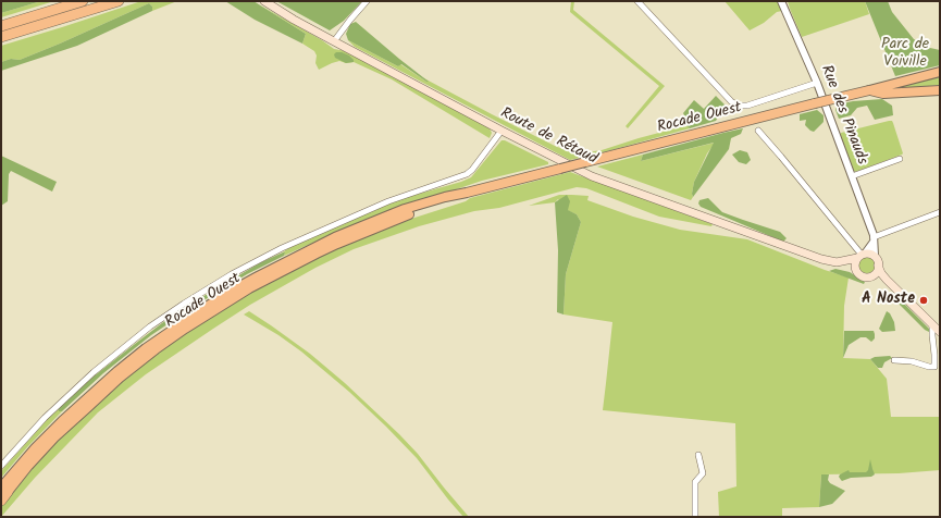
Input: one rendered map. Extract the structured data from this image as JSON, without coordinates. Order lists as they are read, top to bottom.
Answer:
{
  "streets": {
    "main road": ["Rocade Ouest", "Route de Rétaud"],
    "street": ["Rue des Pinauds"]
  },
  "crossings": [
    ["Rue des Pinauds", "Route de Rétaud"]
  ],
  "parks": ["Parc de Voiville"],
  "places": ["A Noste"]
}
